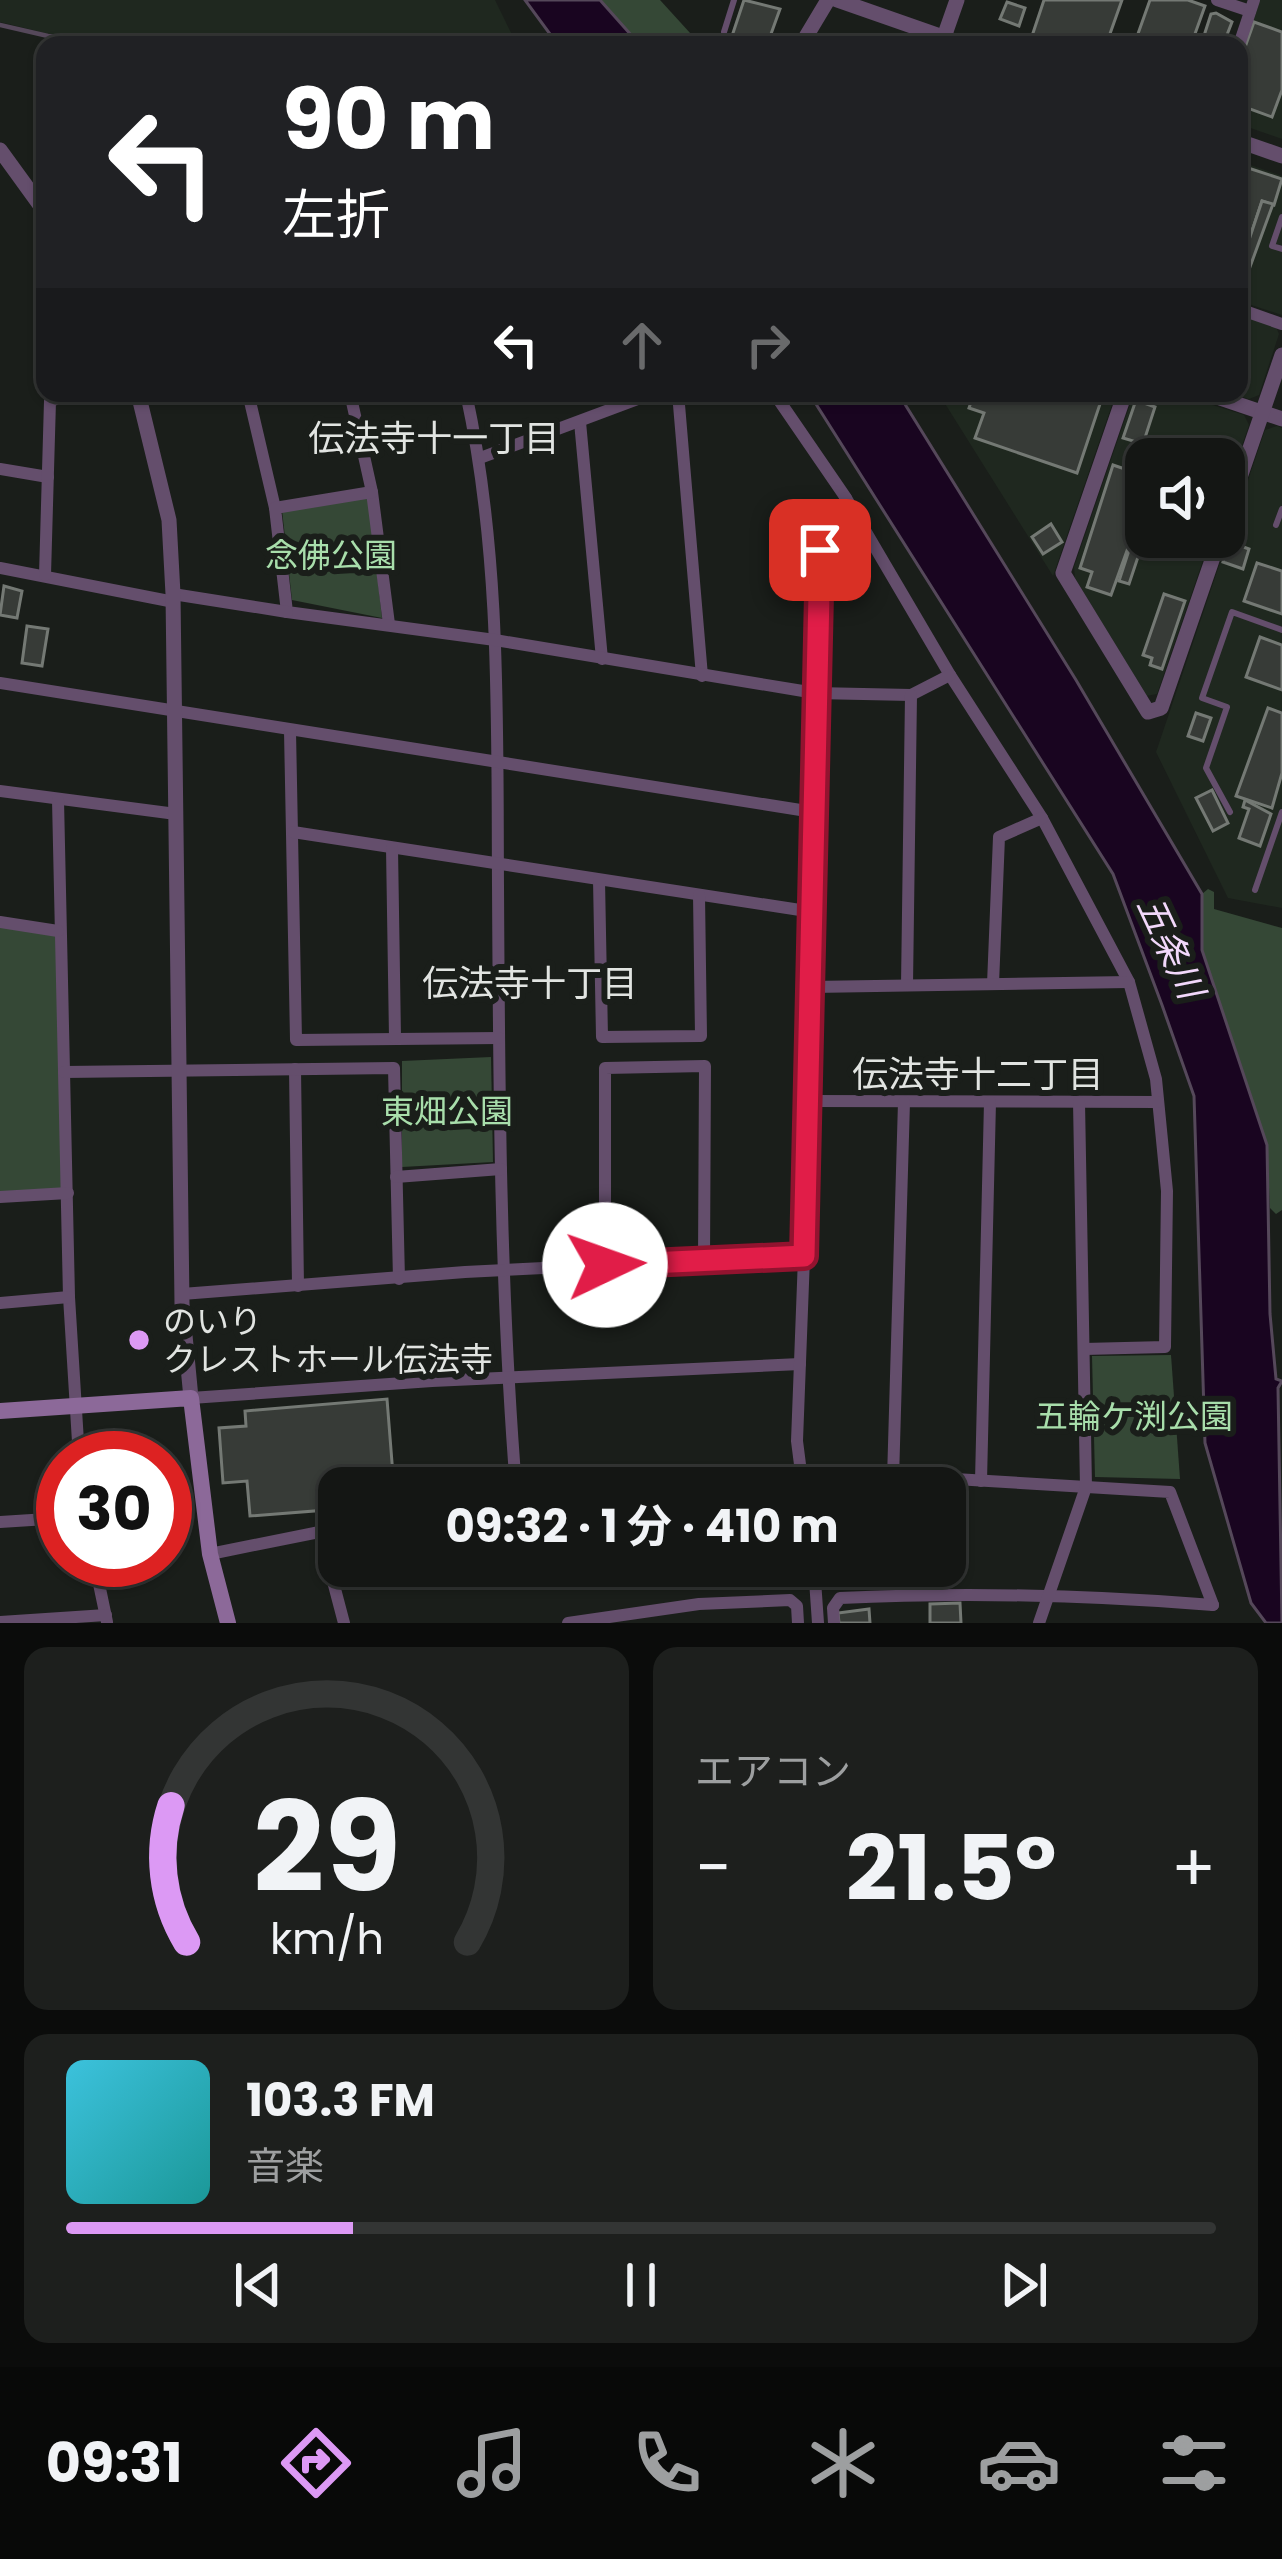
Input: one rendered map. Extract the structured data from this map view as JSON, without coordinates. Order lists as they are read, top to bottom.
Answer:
{
  "districts": ["伝法寺十一丁目", "伝法寺十丁目", "伝法寺十二丁目"],
  "water": ["五条川"],
  "parks": ["念佛公園", "東畑公園", "五輪ケ渕公園"],
  "places": ["のいり クレストホール伝法寺"],
  "page": {
    "turn": ["90 m", "左折"],
    "limit": "30",
    "trip": "09:32 · 1 分 · 410 m",
    "tile": "エアコン",
    "heat": ["−", "21.5°", "+"],
    "song": ["103.3 FM", "音楽"],
    "tabs": "09:31",
    "gauge": ["29", "km/h"]
  }
}
